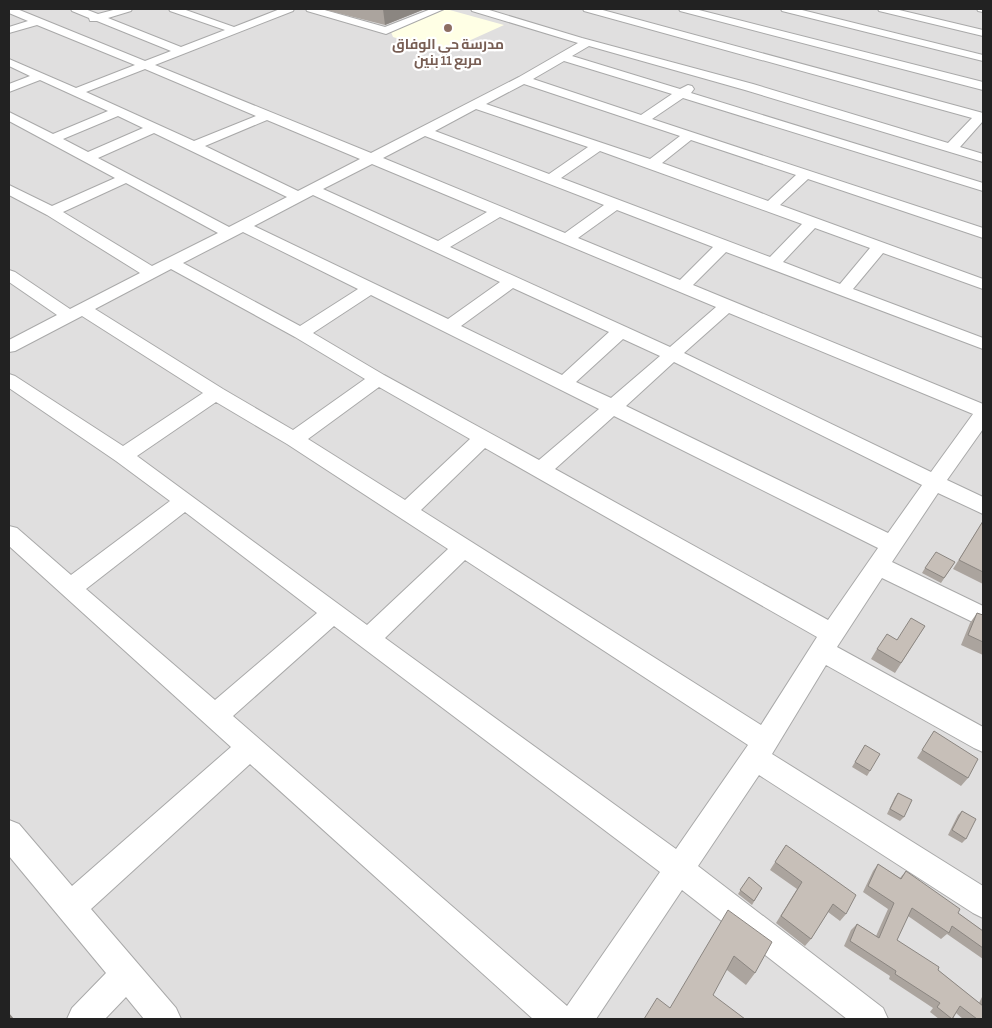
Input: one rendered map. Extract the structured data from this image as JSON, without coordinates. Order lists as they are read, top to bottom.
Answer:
{
  "places": ["مدرسة حي الوفاق مربع 11 بنين"]
}
